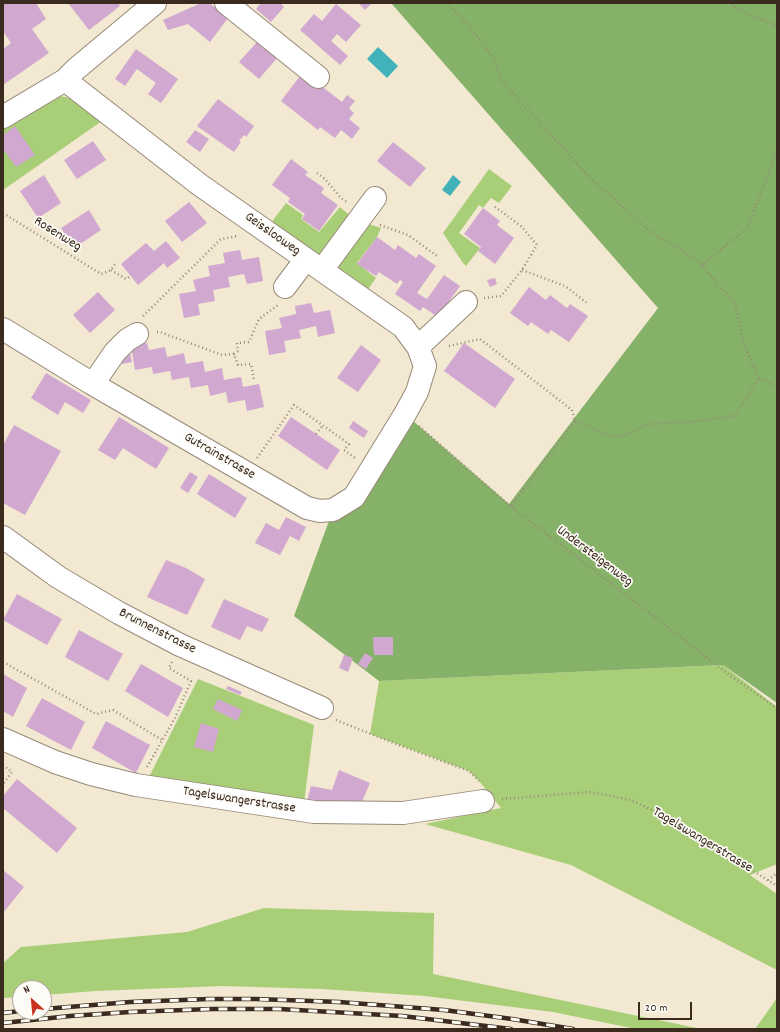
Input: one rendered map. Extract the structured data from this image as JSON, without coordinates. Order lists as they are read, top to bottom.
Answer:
{
  "streets": {
    "street": [
      "Geisslooweg",
      "Gutrainstrasse",
      "Brunnenstrasse",
      "Tagelswangerstrasse"
    ],
    "path": ["Rosenweg", "Understeigenweg"]
  },
  "crossings": [
    ["Geisslooweg", "Gutrainstrasse"],
    ["Geisslooweg", "Understeigenweg"],
    ["Gutrainstrasse", "Understeigenweg"]
  ],
  "scale_bar": "20 m",
  "north": "top left"
}
